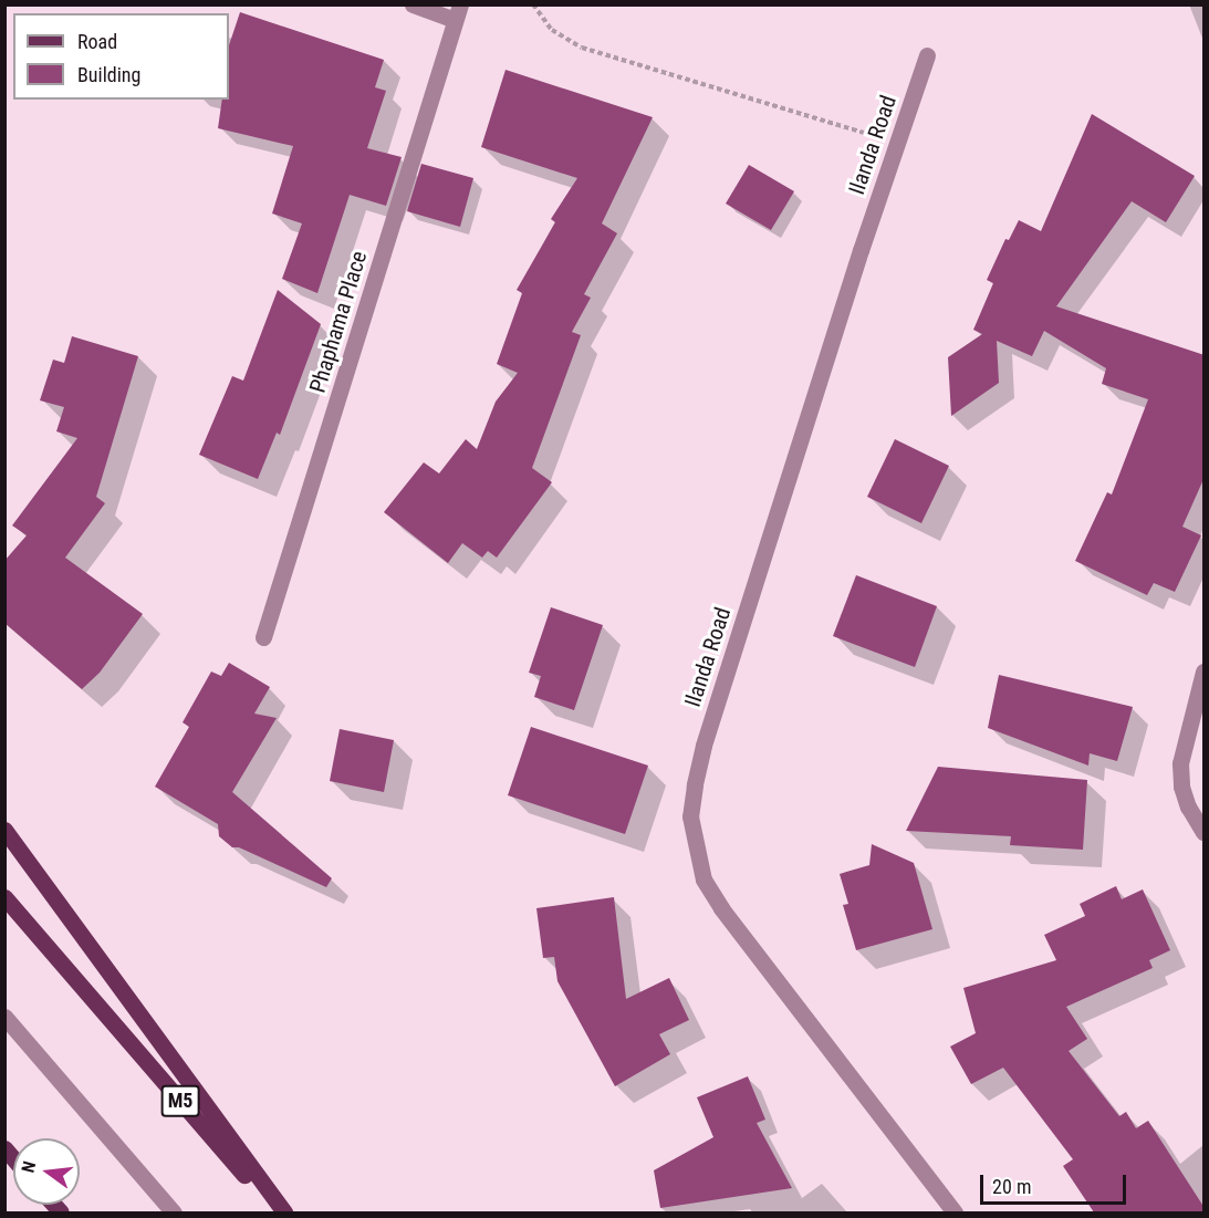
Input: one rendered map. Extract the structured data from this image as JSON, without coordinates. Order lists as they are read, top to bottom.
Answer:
{
  "streets": {
    "main road": ["M5"],
    "street": ["Ilanda Road", "Phaphama Place"]
  },
  "legend": ["Road", "Building"],
  "scale_bar": "20 m",
  "north": "left"
}
